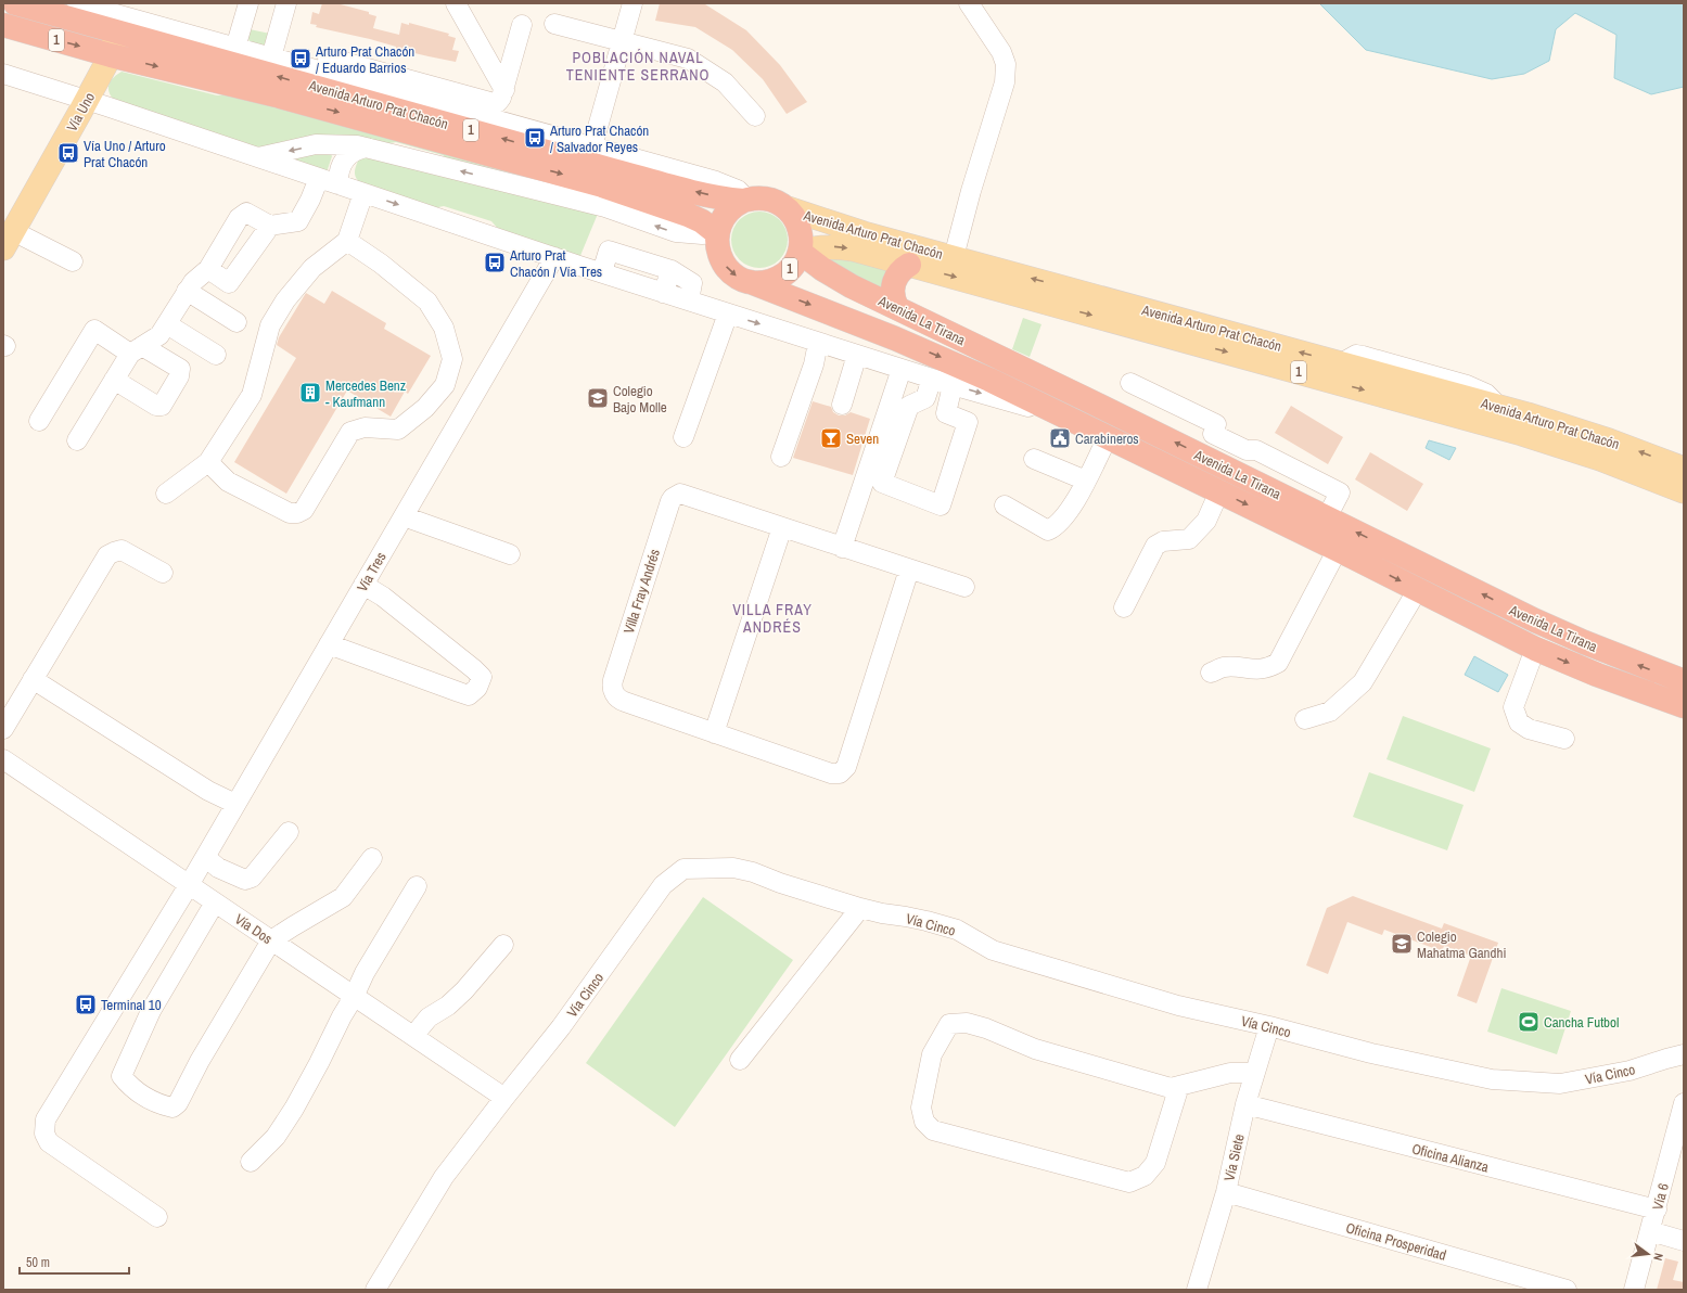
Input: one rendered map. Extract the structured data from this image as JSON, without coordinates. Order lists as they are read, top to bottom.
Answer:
{
  "streets": {
    "highway": ["1", "Avenida Arturo Prat Chacón", "Avenida La Tirana"],
    "main road": ["Vía Uno"],
    "street": [
      "Vía Tres",
      "Villa Fray Andrés",
      "Vía Cinco",
      "Vía Dos",
      "Vía Siete",
      "Oficina Alianza",
      "Vía 6",
      "Oficina Prosperidad"
    ]
  },
  "crossings": [
    ["Avenida Arturo Prat Chacón", "Vía Uno"],
    ["Avenida Arturo Prat Chacón", "Avenida La Tirana"],
    ["Avenida La Tirana", "Vía Tres"],
    ["Vía Tres", "Vía Dos"],
    ["Vía Cinco", "Vía Dos"],
    ["Vía Cinco", "Vía Siete"],
    ["Vía Siete", "Oficina Alianza"],
    ["Vía Siete", "Oficina Prosperidad"],
    ["Oficina Alianza", "Vía 6"]
  ],
  "districts": ["POBLACIÓN NAVAL TENIENTE SERRANO", "VILLA FRAY ANDRÉS"],
  "places": {
    "bus stop": [
      "Arturo Prat Chacón / Eduardo Barrios",
      "Arturo Prat Chacón / Salvador Reyes",
      "Vía Uno / Arturo Prat Chacón",
      "Arturo Prat Chacón / Vía Tres",
      "Terminal 10"
    ],
    "building": ["Mercedes Benz - Kaufmann"],
    "school or university": ["Colegio Bajo Molle", "Colegio Mahatma Gandhi"],
    "bar": ["Seven"],
    "public building": ["Carabineros"],
    "sports": ["Cancha Futbol"]
  },
  "scale_bar": "50 m",
  "north": "right"
}
